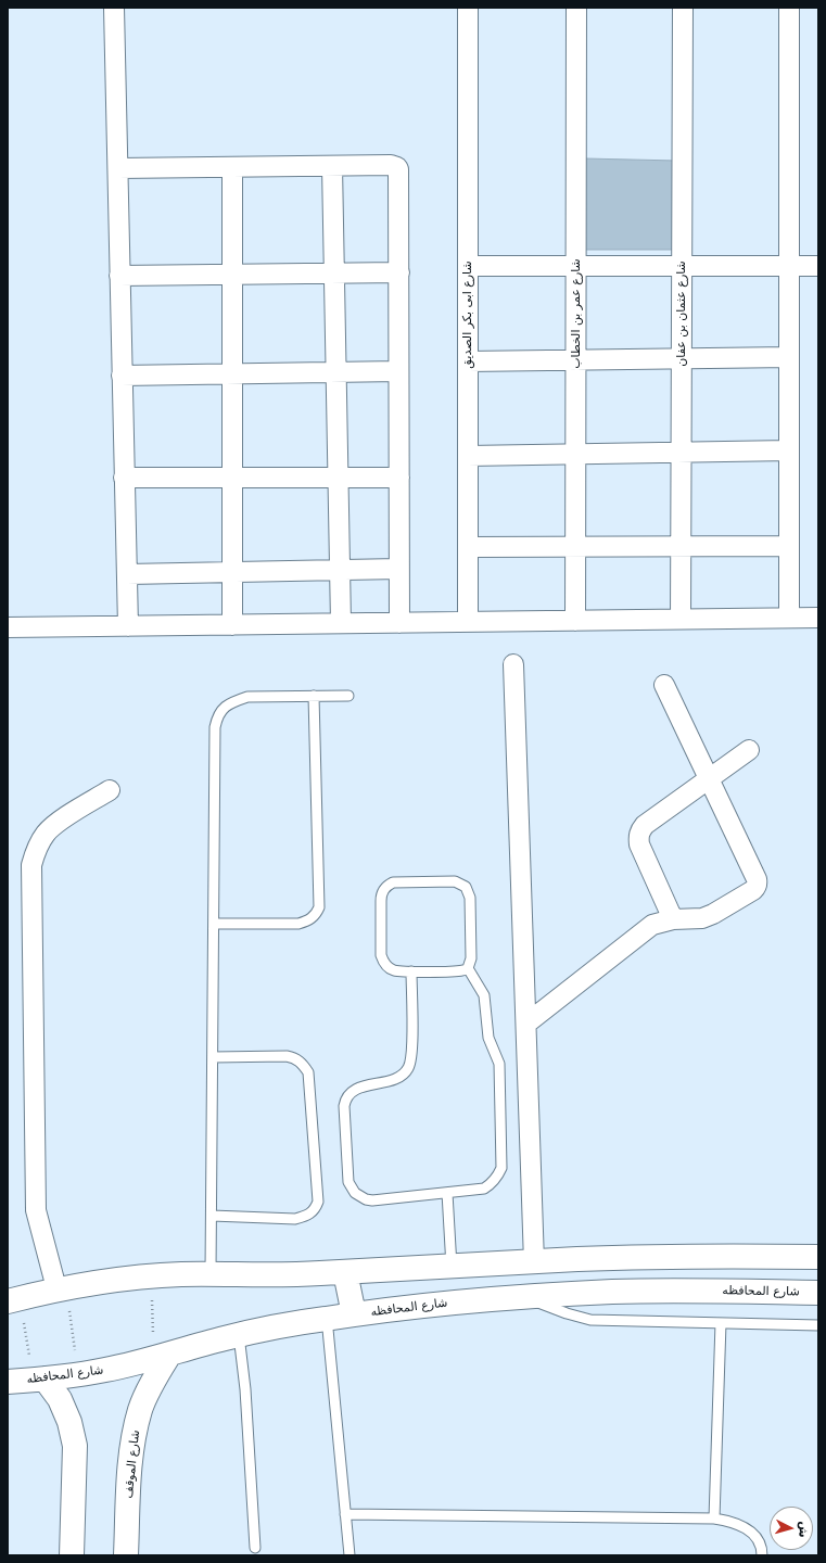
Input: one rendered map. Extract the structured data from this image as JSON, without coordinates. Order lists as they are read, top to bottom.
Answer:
{
  "streets": {
    "main road": ["شارع المحافظه", "شارع الموقف"],
    "street": ["شارع عمر بن الخطاب", "شارع عثمان بن عفان", "شارع ابى بكر الصديق"]
  },
  "crossings": [
    ["شارع المحافظه", "شارع الموقف"]
  ],
  "north": "right"
}
